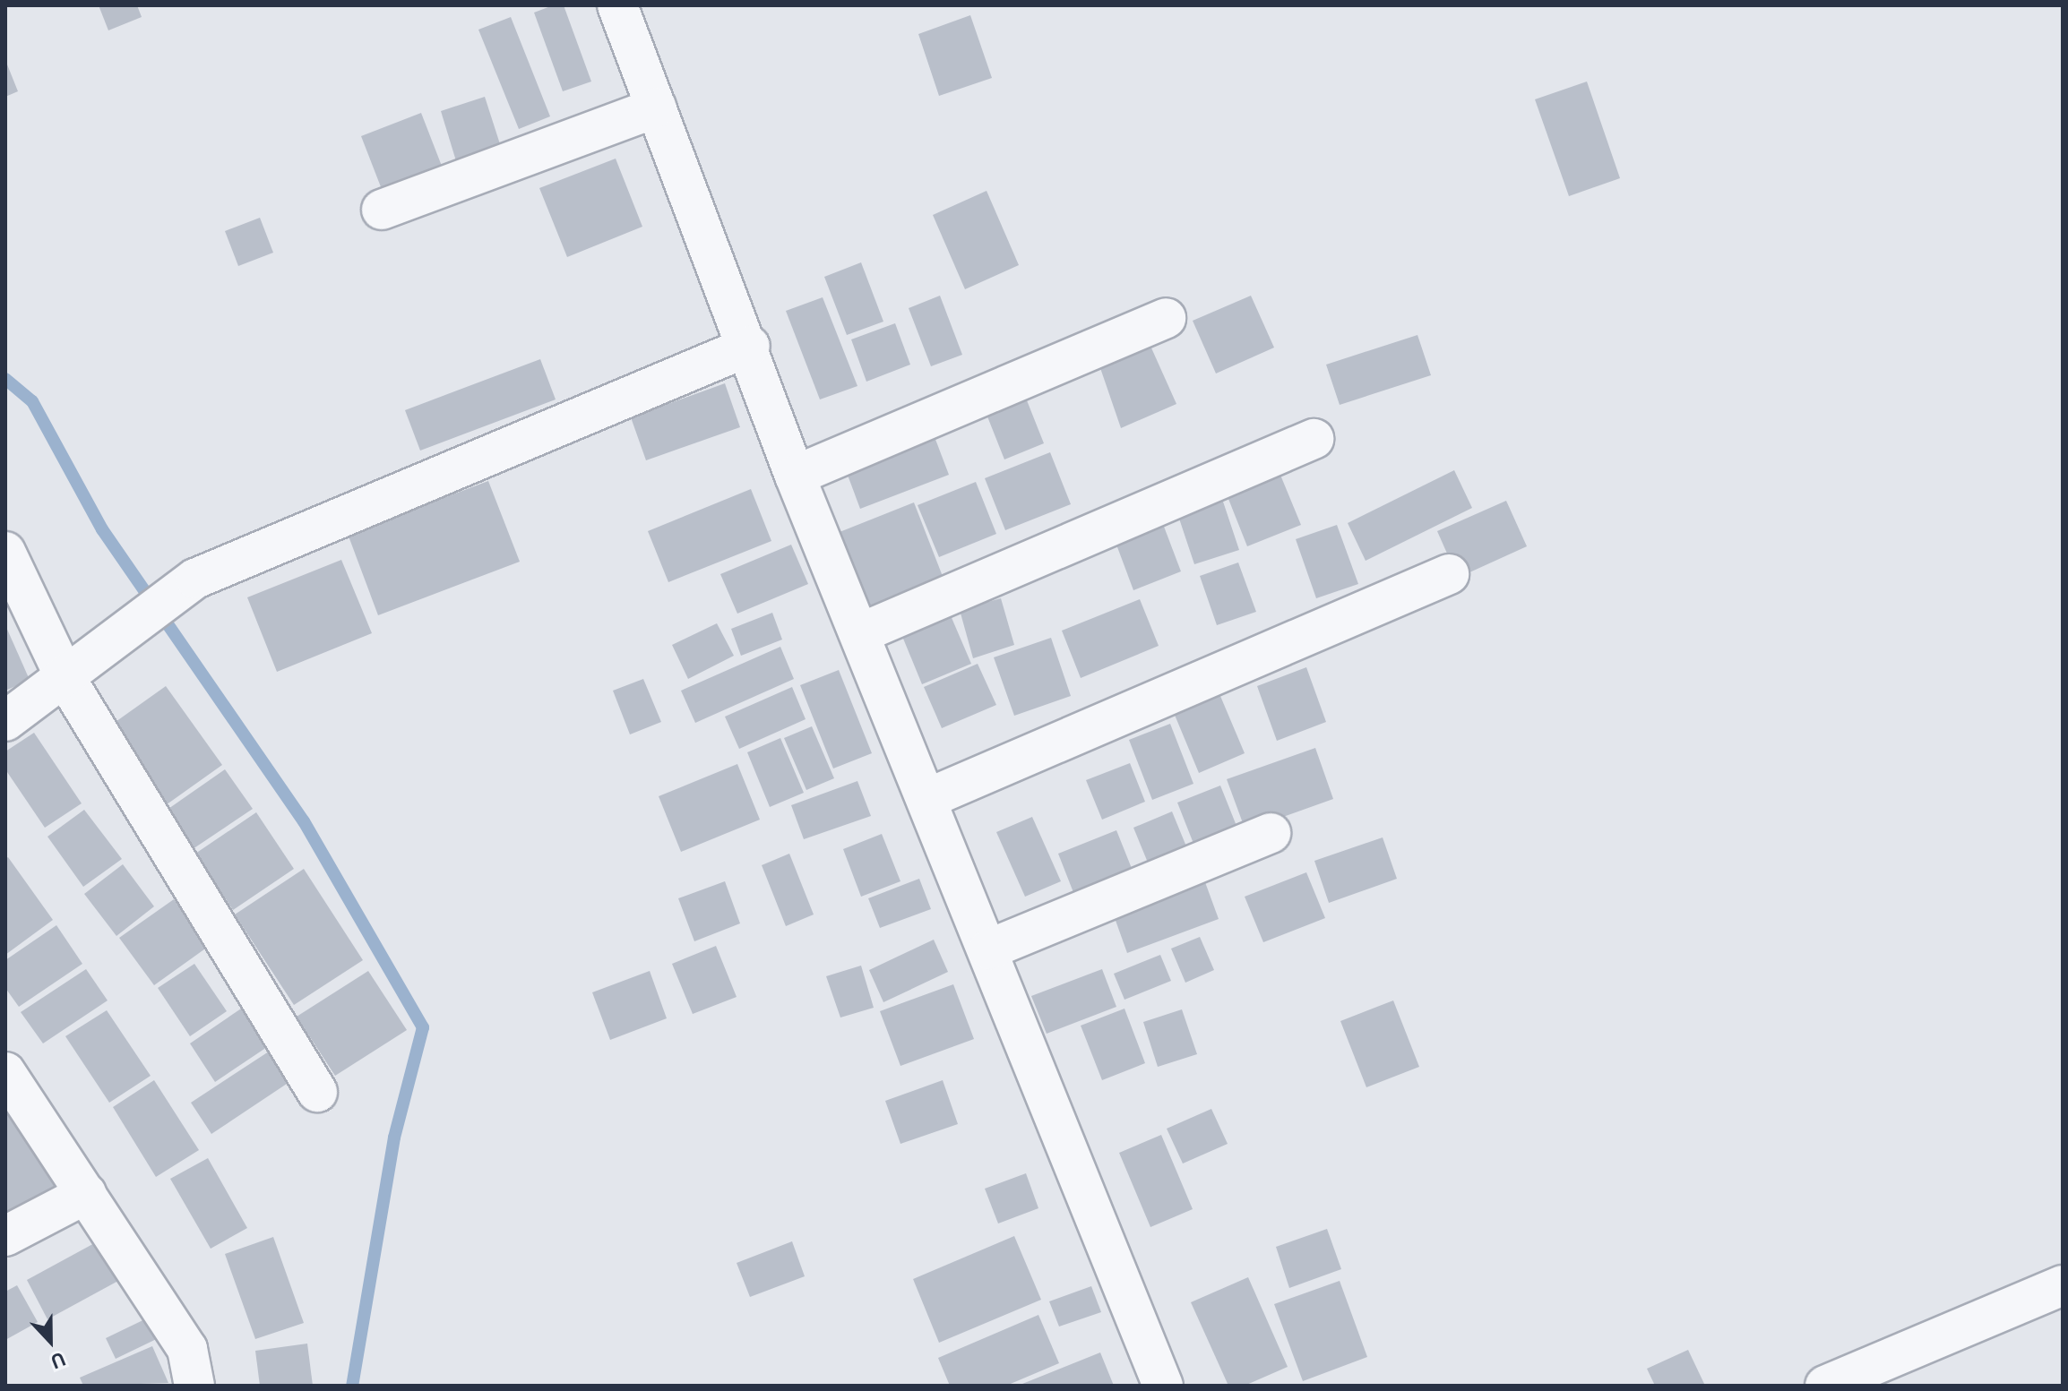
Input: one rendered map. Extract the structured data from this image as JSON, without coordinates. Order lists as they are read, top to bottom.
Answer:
{
  "north": "bottom"
}
